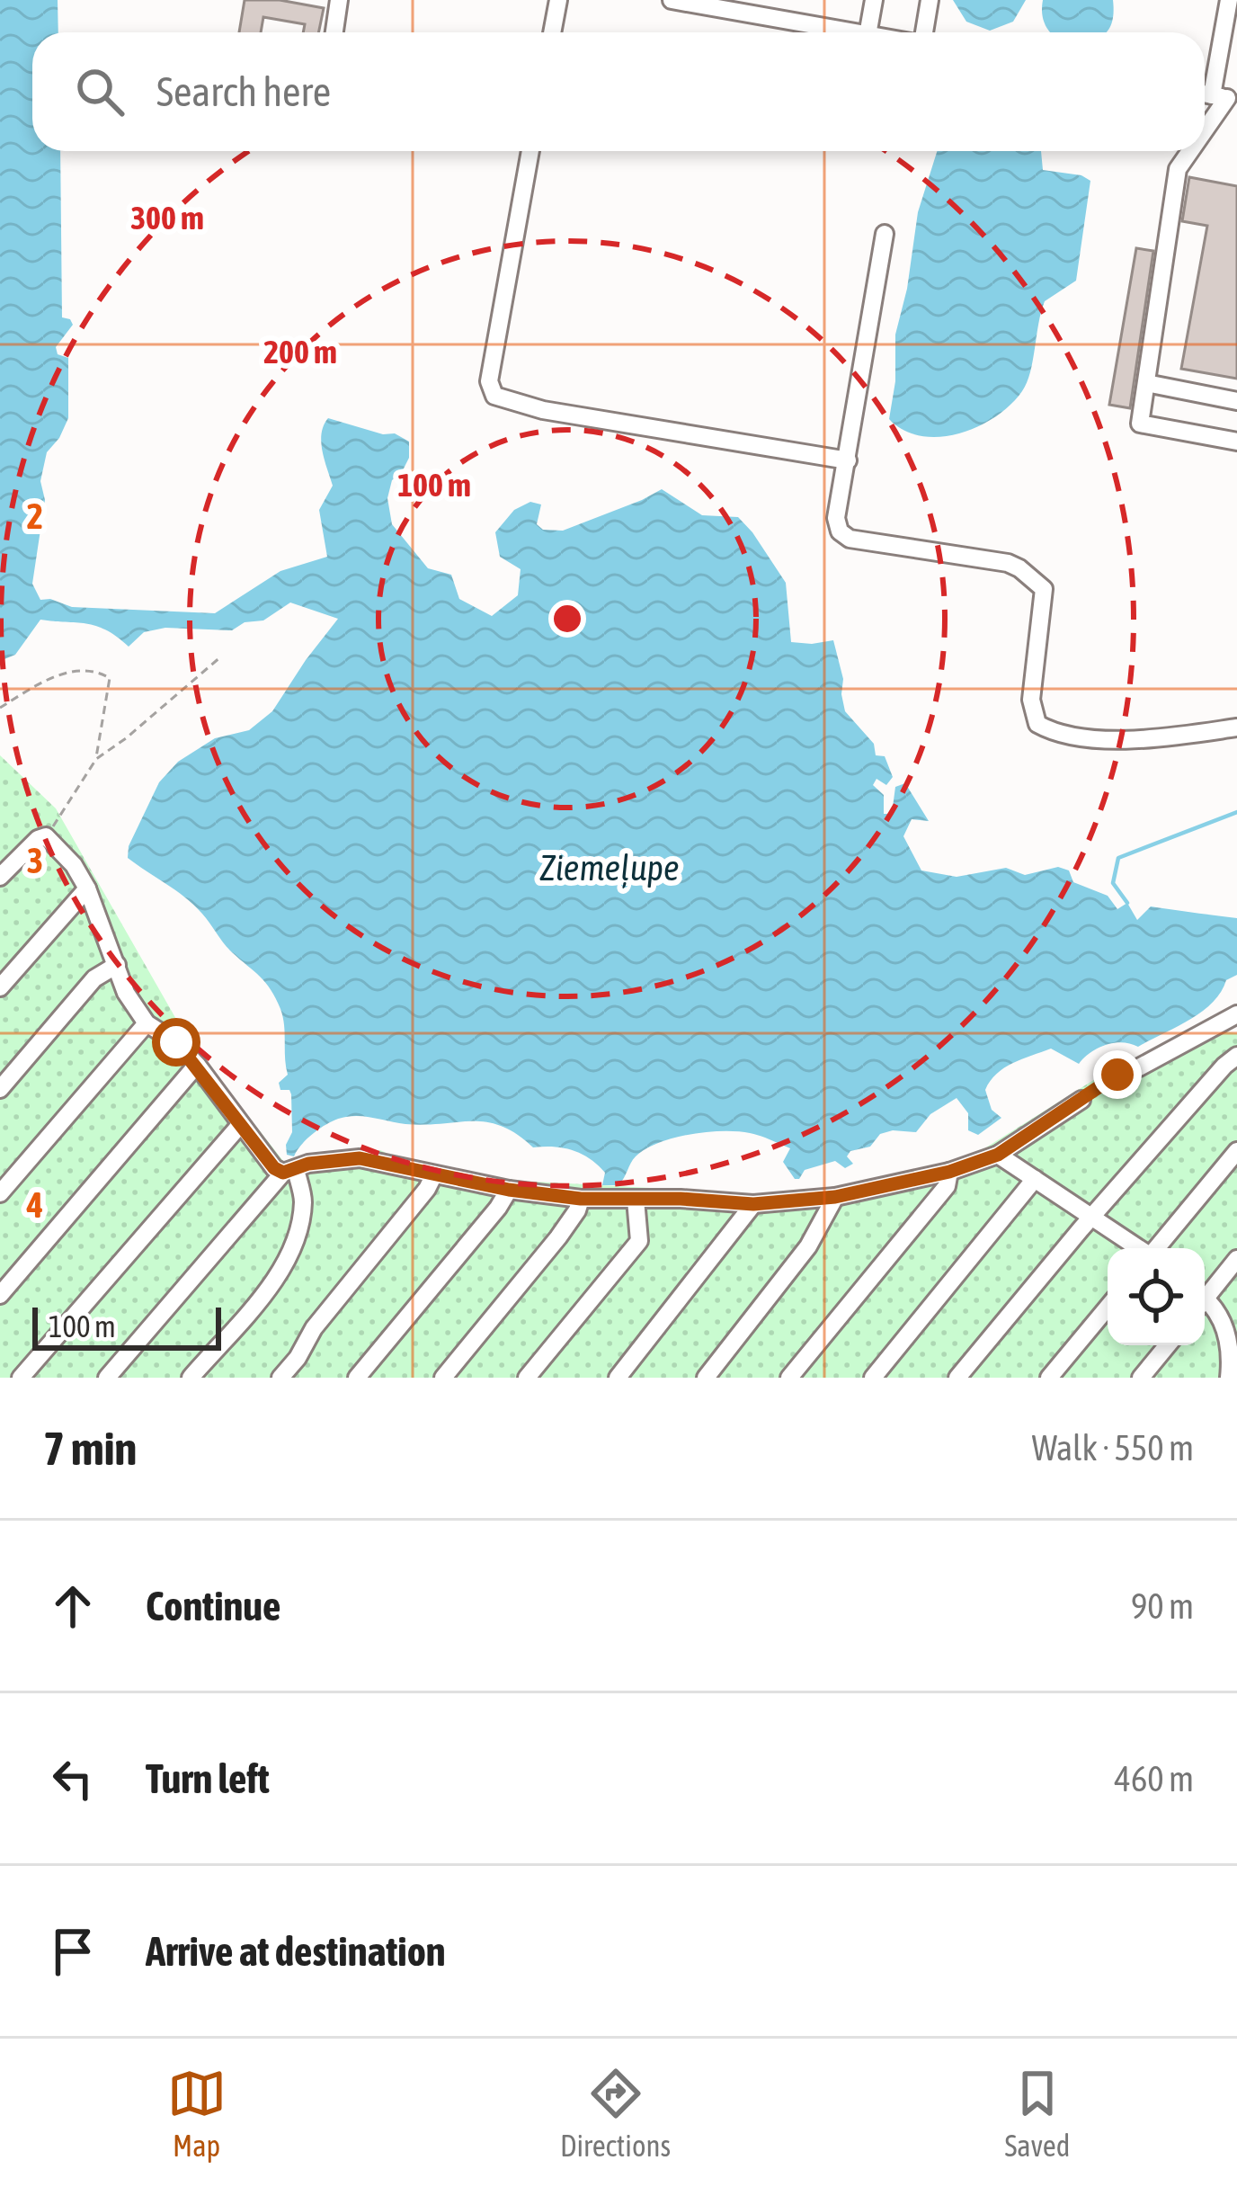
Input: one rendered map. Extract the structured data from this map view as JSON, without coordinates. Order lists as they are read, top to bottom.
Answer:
{
  "water": ["Ziemeļupe"],
  "scale_bar": "100 m",
  "page": {
    "search": "Search here",
    "scale": "100 m",
    "heading": ["7 min", "Walk · 550 m"],
    "list": [
      ["Continue", "90 m"],
      ["Turn left", "460 m"],
      "Arrive at destination"
    ],
    "nav": ["Map", "Directions", "Saved"]
  },
  "grid": {
    "rows": ["2", "3", "4"]
  },
  "rings": ["300 m", "200 m", "100 m"]
}
